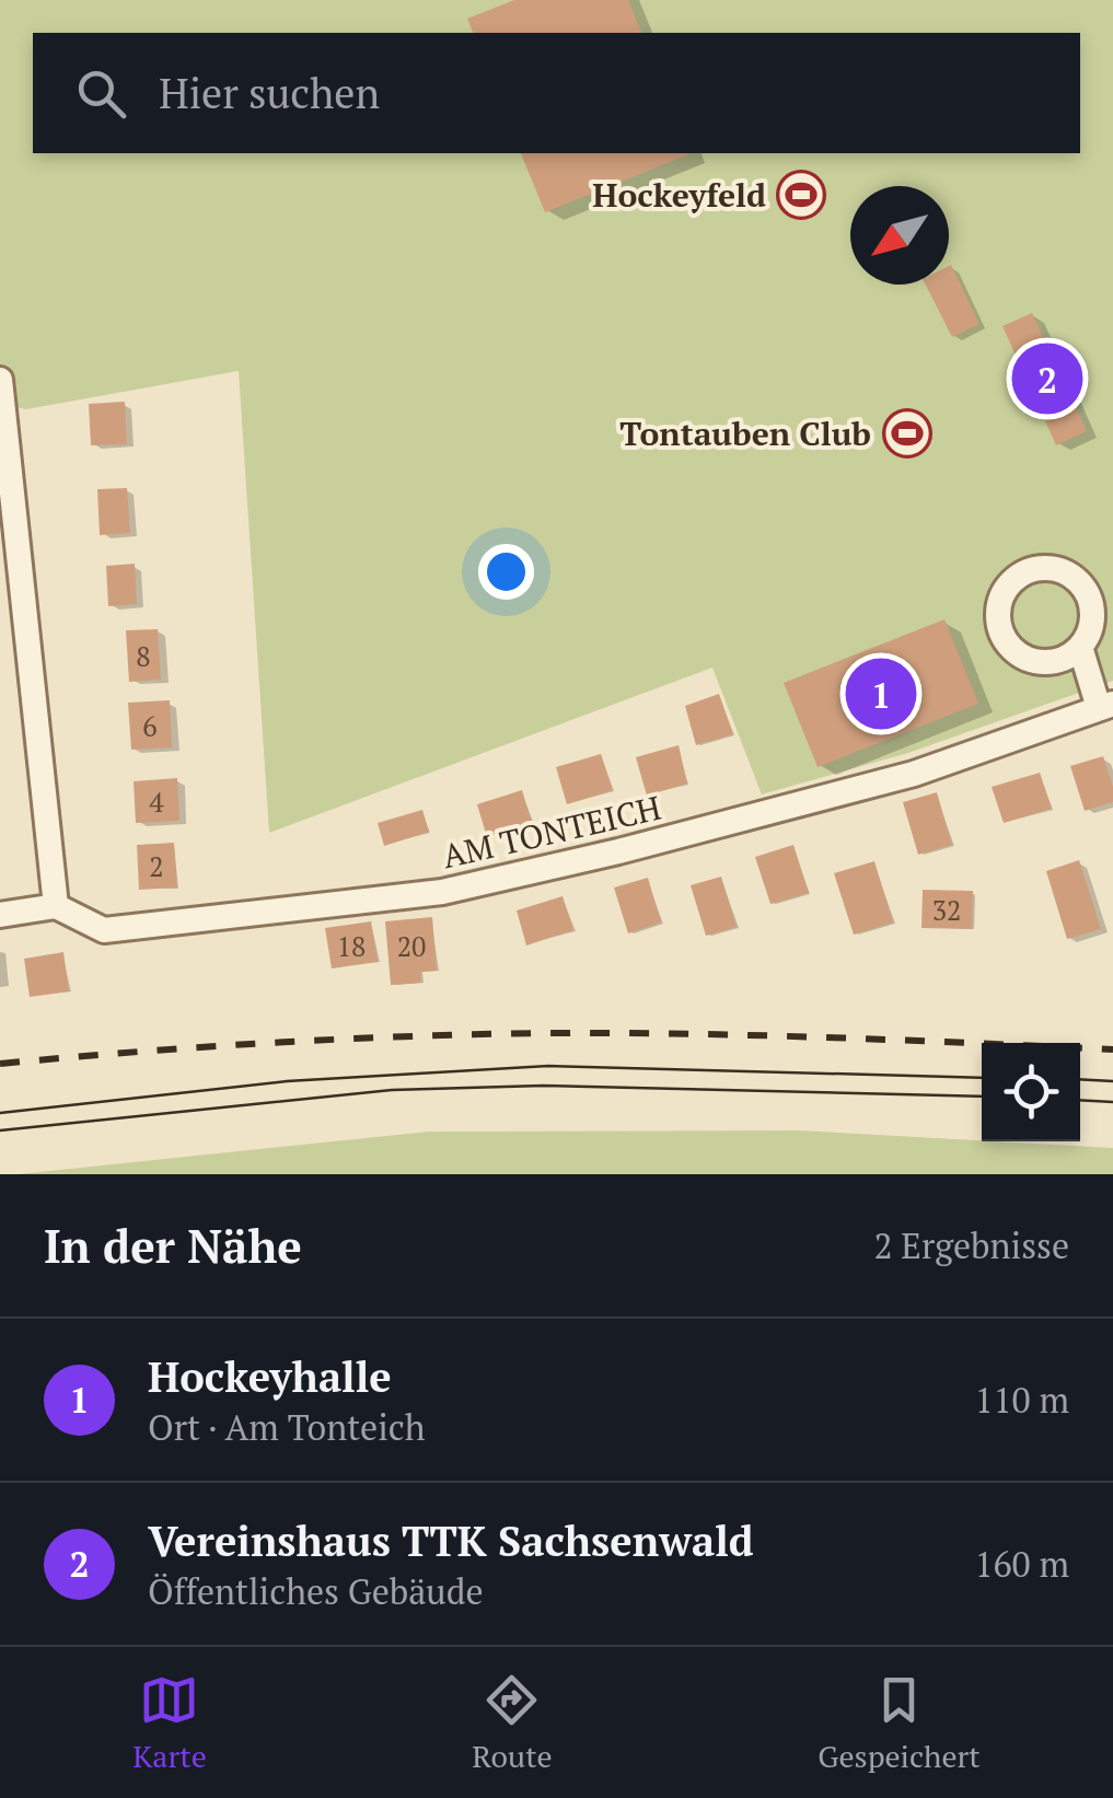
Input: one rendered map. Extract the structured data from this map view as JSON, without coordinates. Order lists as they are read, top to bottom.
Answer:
{
  "streets": {
    "street": ["AM TONTEICH"]
  },
  "places": {
    "sports": ["Hockeyfeld", "Tontauben Club"]
  },
  "house_numbers": [
    "8",
    "6",
    "4",
    "2",
    "32",
    "18",
    "20"
  ],
  "north": "bottom left",
  "page": {
    "search": "Hier suchen",
    "pins": ["2", "1"],
    "heading": ["In der Nähe", "2 Ergebnisse"],
    "list": [
      {
        "mark": "1",
        "name": "Hockeyhalle",
        "note": "Ort · Am Tonteich",
        "value": "110 m"
      },
      {
        "mark": "2",
        "name": "Vereinshaus TTK Sachsenwald",
        "note": "Öffentliches Gebäude",
        "value": "160 m"
      }
    ],
    "nav": ["Karte", "Route", "Gespeichert"]
  }
}
